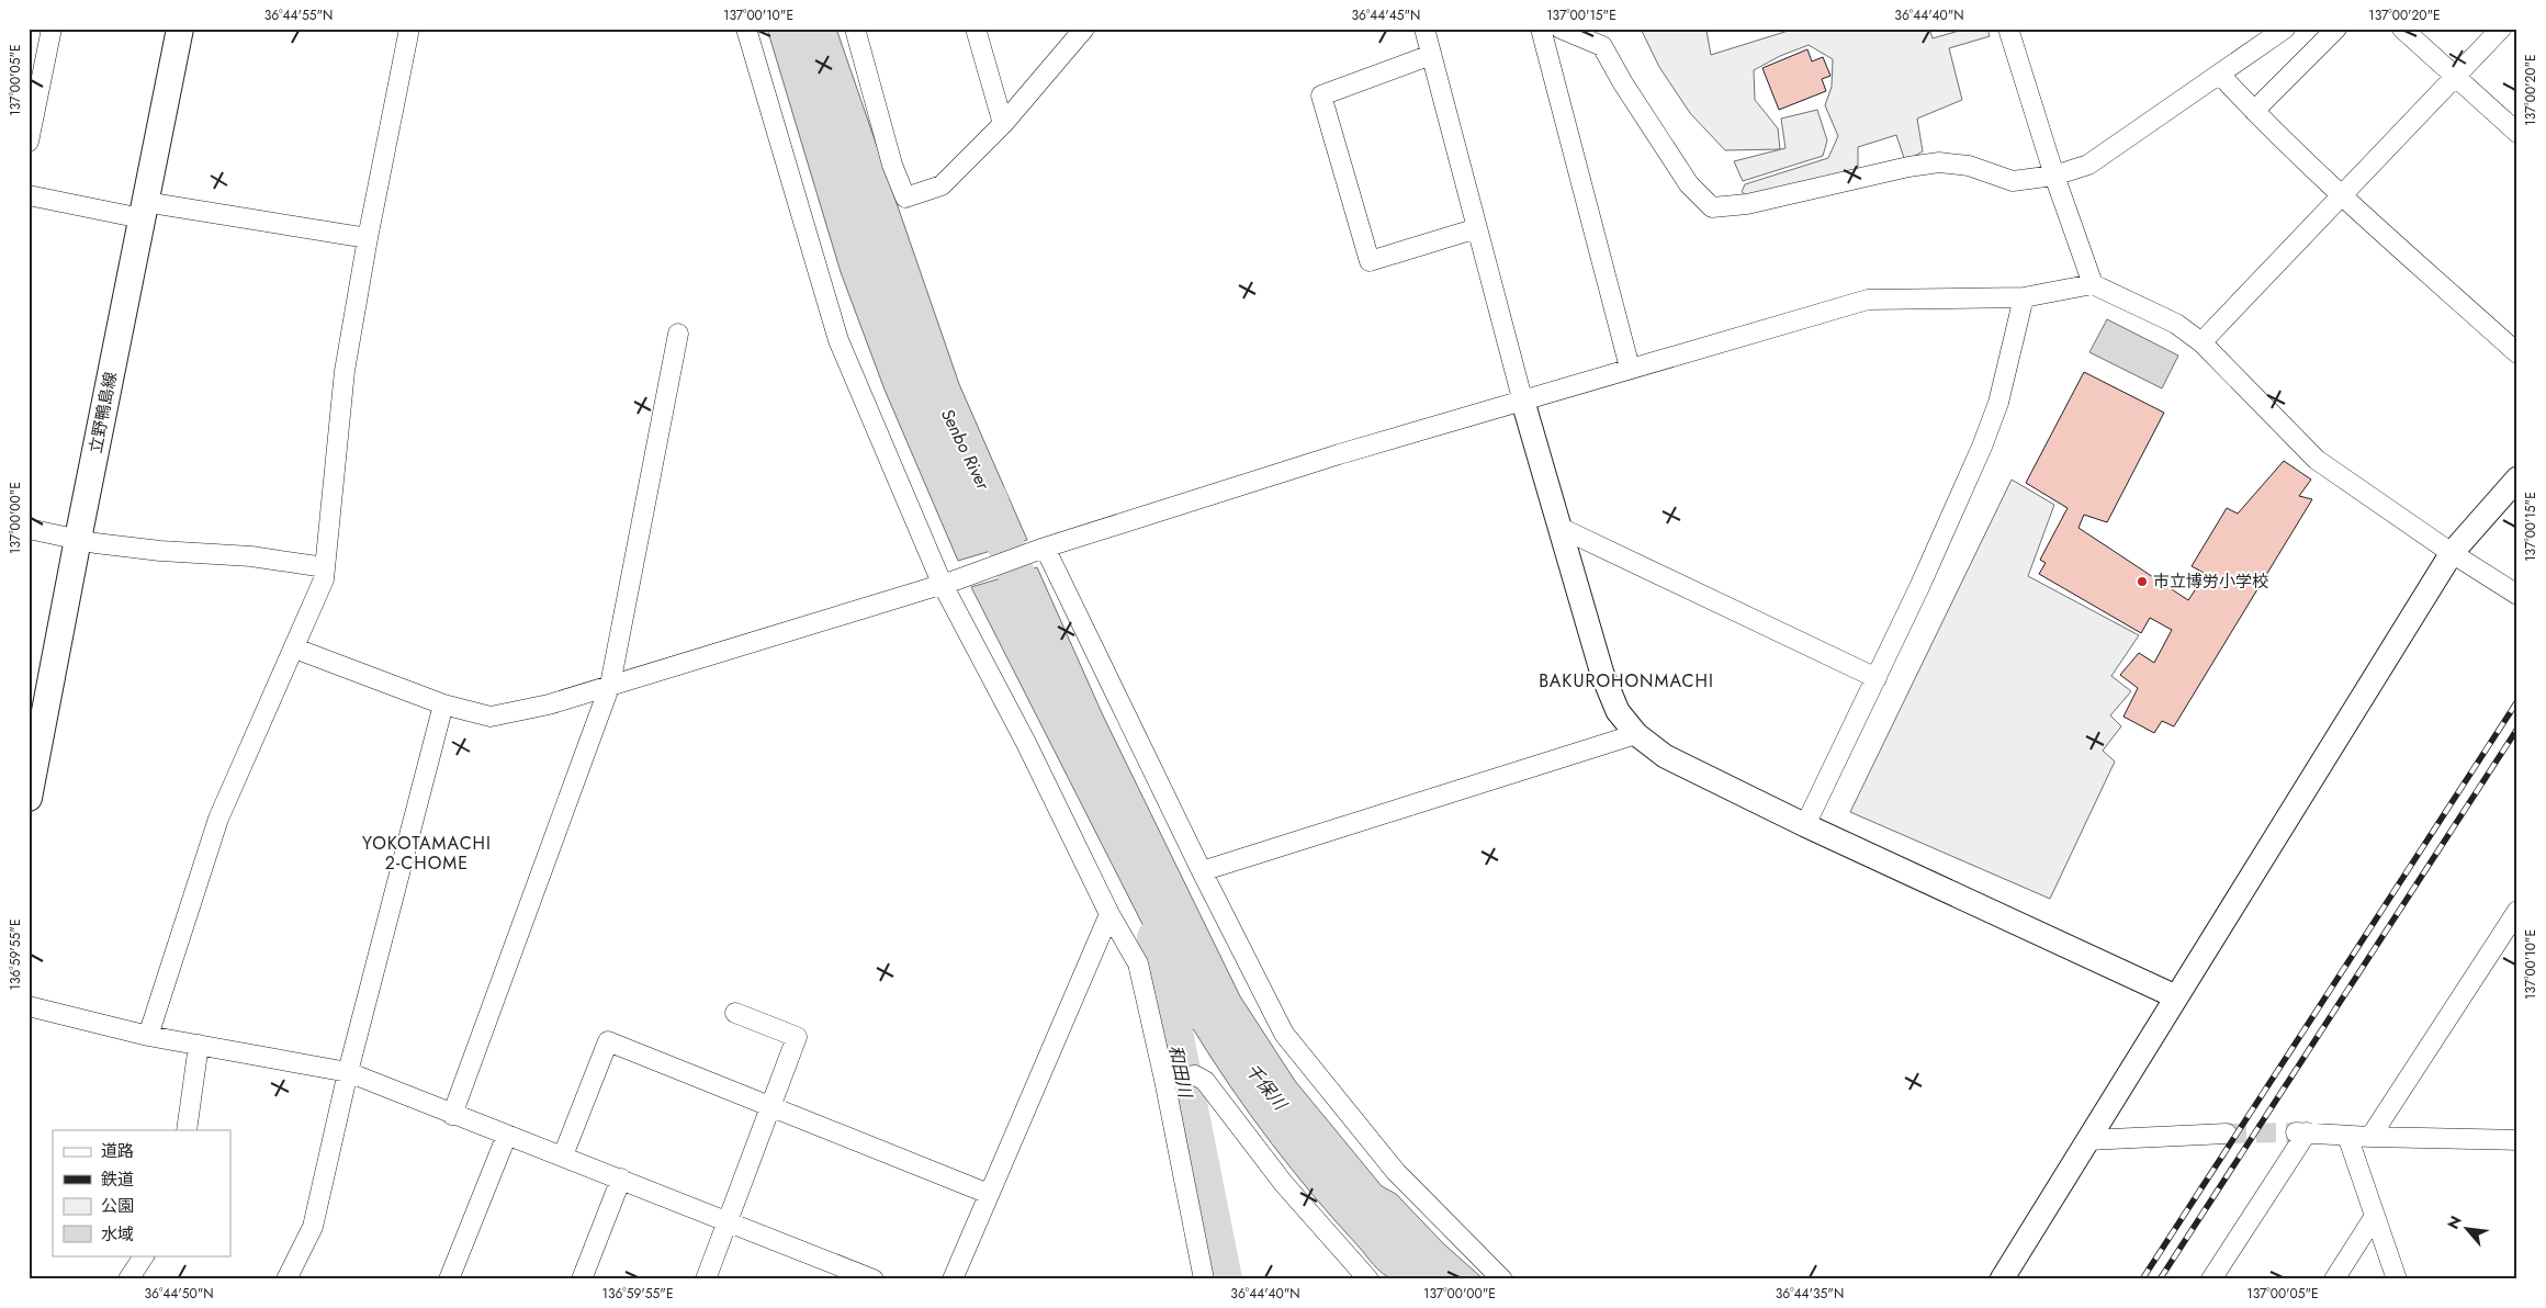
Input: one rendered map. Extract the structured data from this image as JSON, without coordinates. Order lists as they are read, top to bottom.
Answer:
{
  "streets": {
    "main road": ["立野鴨島線"]
  },
  "districts": ["BAKUROHONMACHI", "YOKOTAMACHI 2-CHOME"],
  "water": ["Senbo River", "和田川", "千保川"],
  "places": ["市立博労小学校"],
  "legend": [
    "道路",
    "鉄道",
    "公園",
    "水域"
  ],
  "north": "top left",
  "coordinates": [
    "36°44'55\"N",
    "137°00'10\"E",
    "36°44'45\"N",
    "137°00'15\"E",
    "36°44'40\"N",
    "137°00'20\"E",
    "137°00'05\"E",
    "137°00'00\"E",
    "136°59'55\"E",
    "36°44'50\"N",
    "36°44'35\"N"
  ]
}
